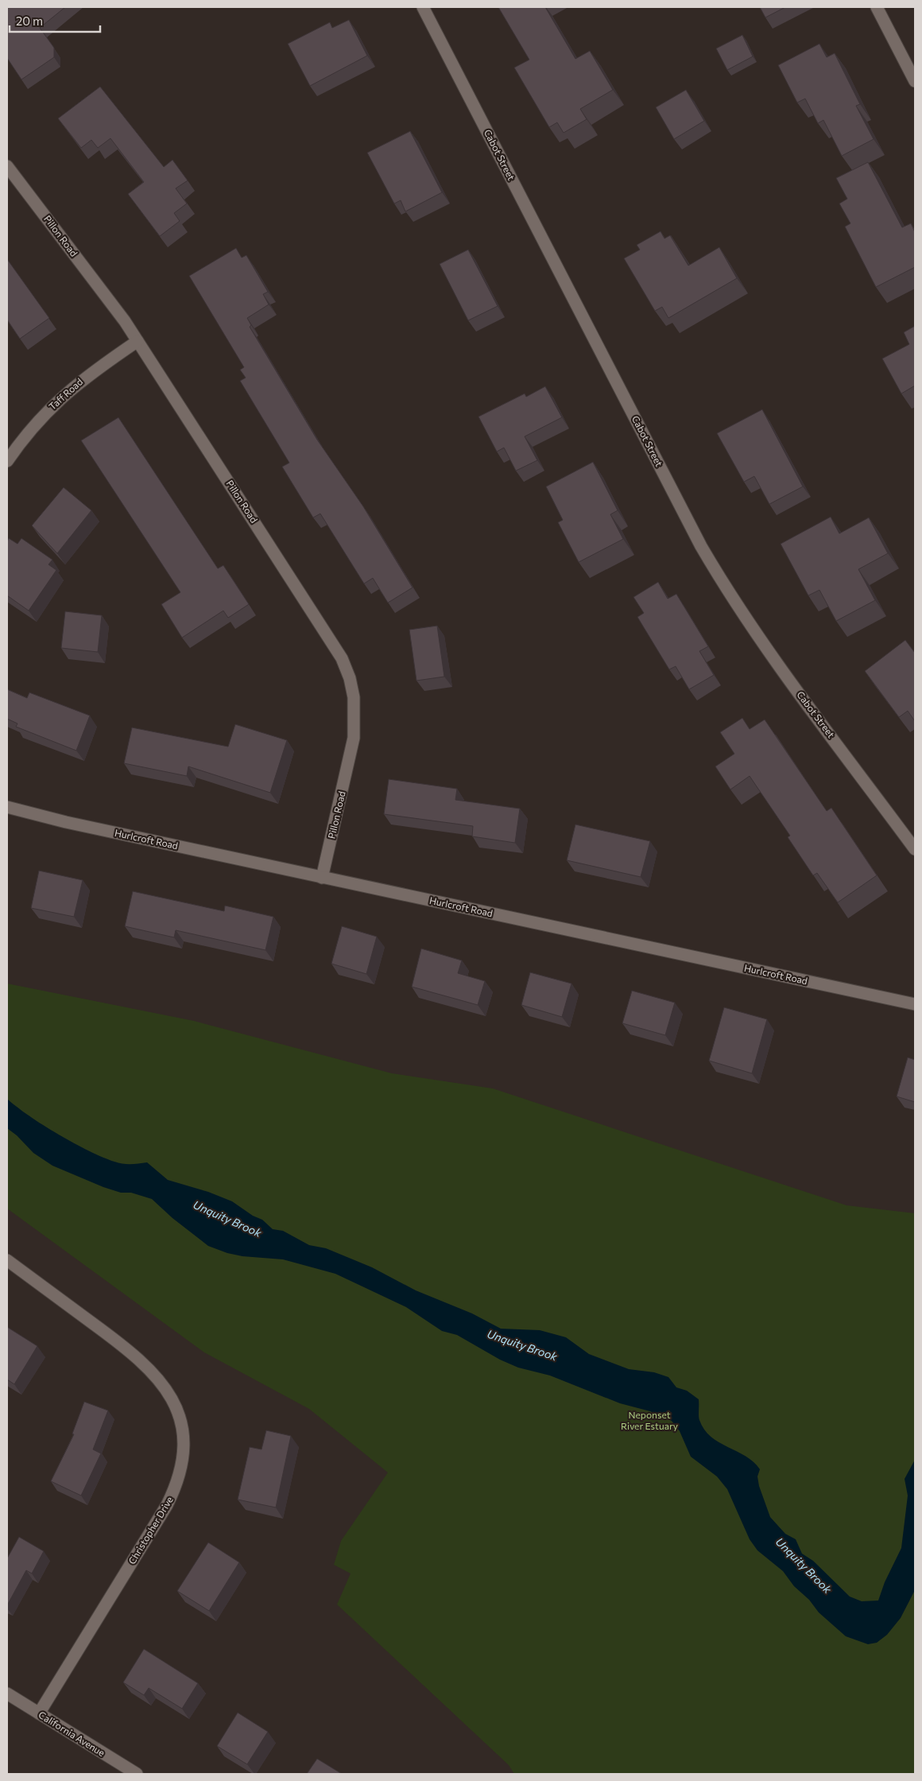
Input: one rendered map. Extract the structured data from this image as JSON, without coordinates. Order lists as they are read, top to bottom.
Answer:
{
  "streets": {
    "street": [
      "Cabot Street",
      "Pillon Road",
      "Taff Road",
      "Hurlcroft Road",
      "Christopher Drive",
      "California Avenue"
    ]
  },
  "crossings": [
    ["Pillon Road", "Taff Road"],
    ["Pillon Road", "Hurlcroft Road"],
    ["Christopher Drive", "California Avenue"]
  ],
  "water": ["Unquity Brook"],
  "parks": ["Neponset River Estuary"],
  "scale_bar": "20 m"
}
